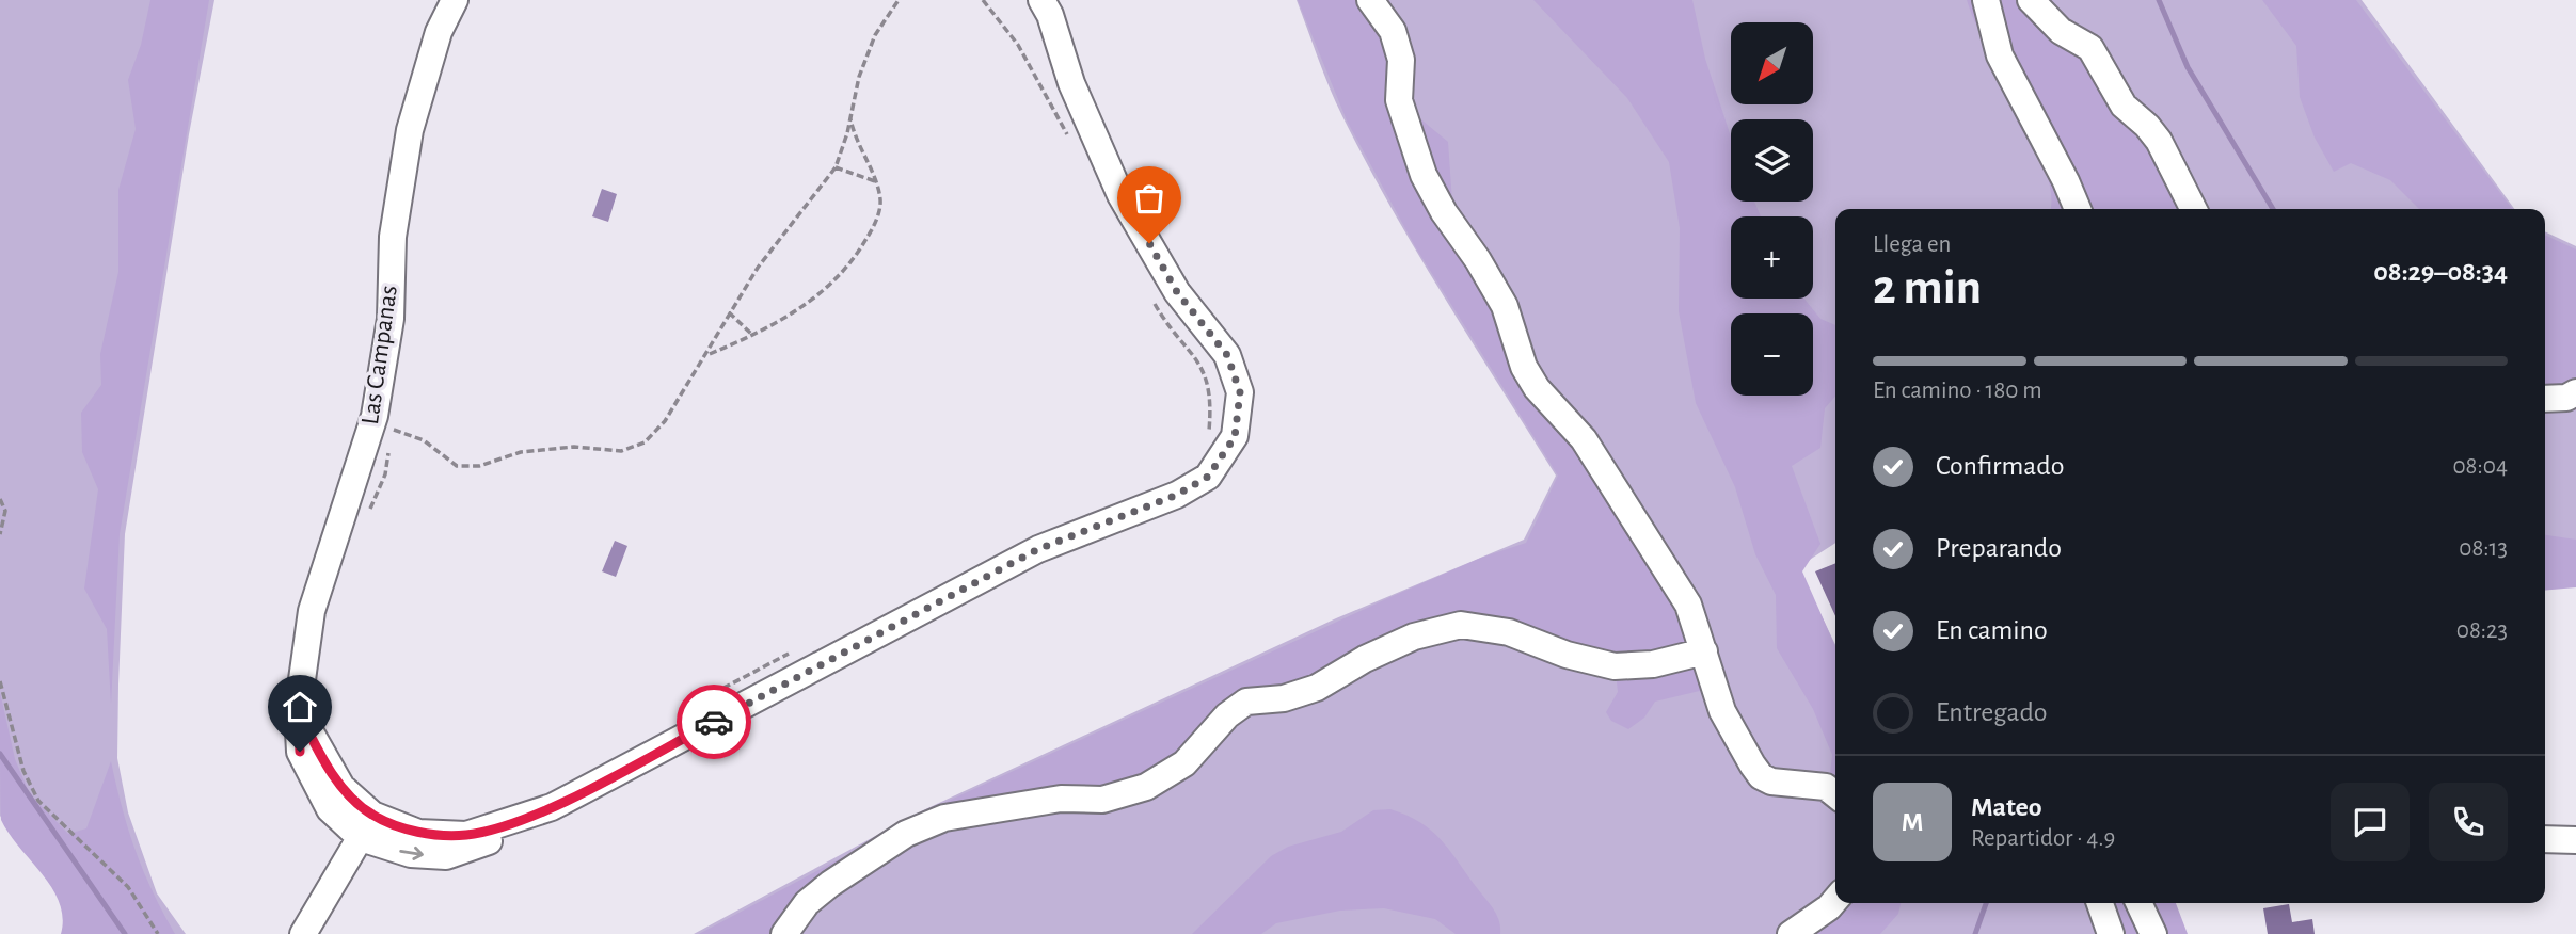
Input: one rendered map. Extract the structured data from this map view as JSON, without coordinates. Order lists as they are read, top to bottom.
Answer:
{
  "streets": {
    "street": ["Las Campanas"]
  },
  "north": "bottom left",
  "page": {
    "map_buttons": ["+", "−"],
    "heading": ["2 min", "Llega en", "08:29–08:34"],
    "panel": ["Mateo", "Repartidor · 4.9"],
    "bar": "En camino · 180 m",
    "list": [
      ["Confirmado", "08:04"],
      ["Preparando", "08:13"],
      ["En camino", "08:23"],
      "Entregado"
    ],
    "round": "M"
  }
}
